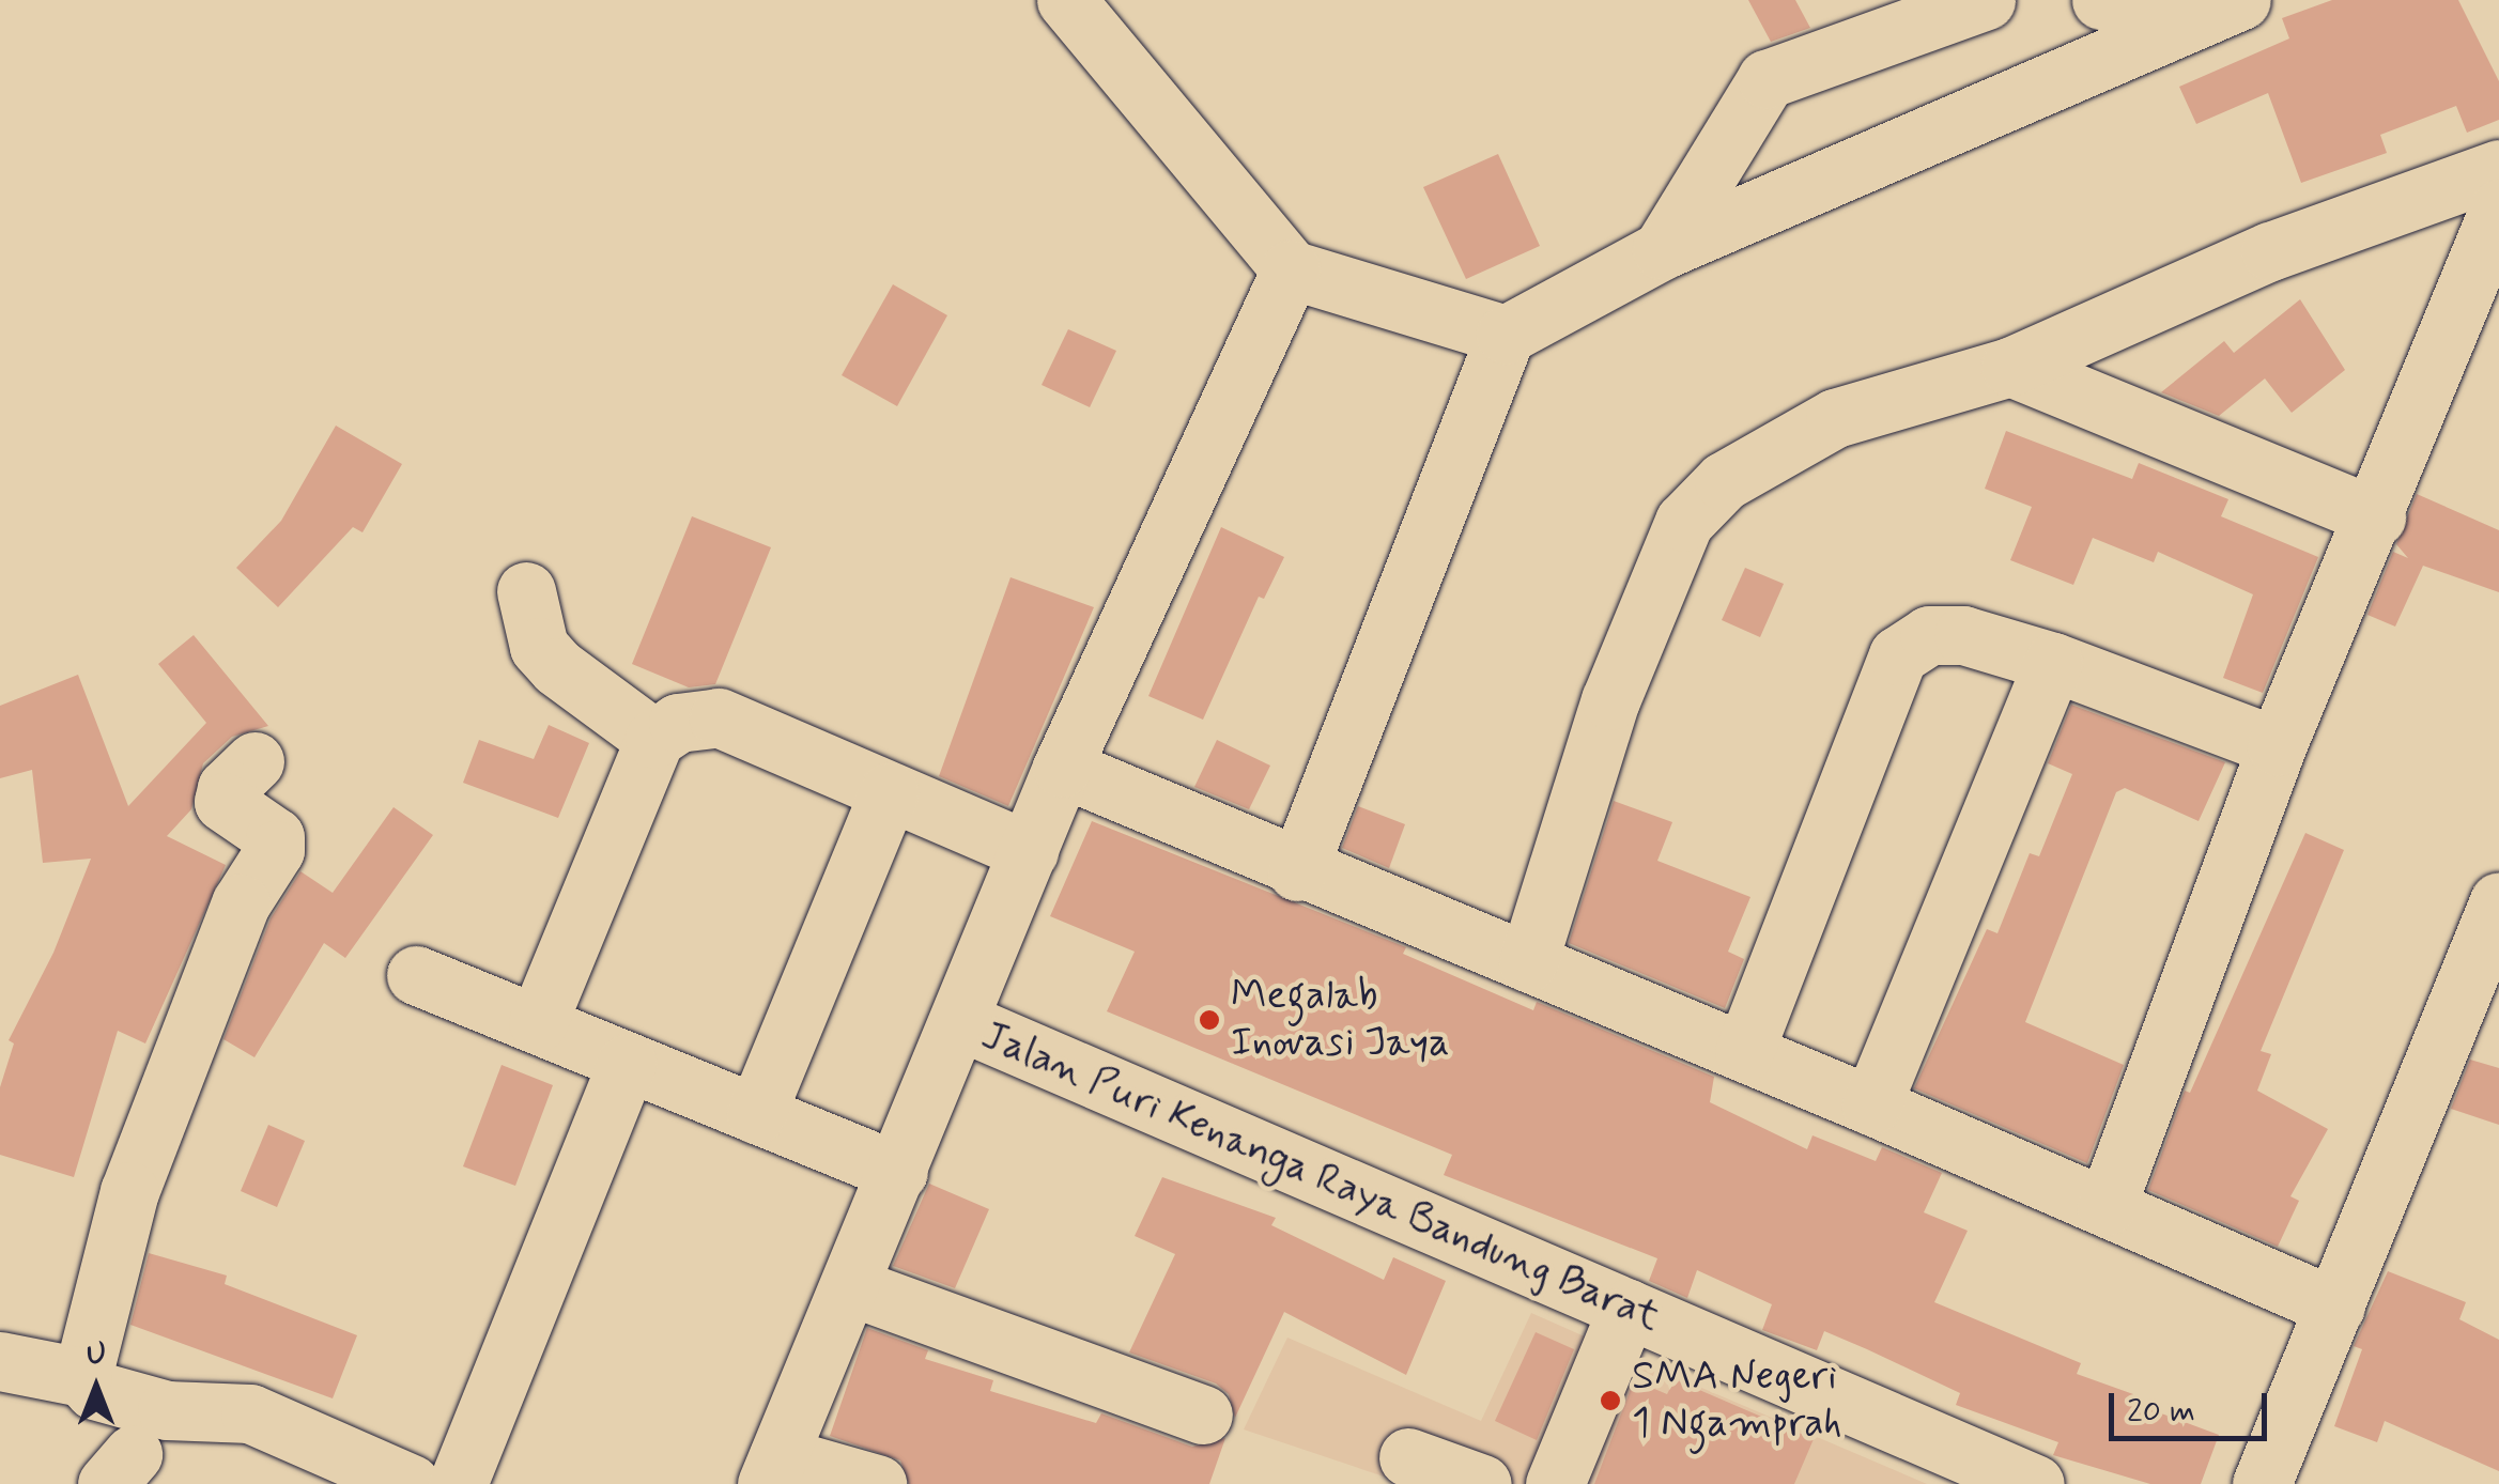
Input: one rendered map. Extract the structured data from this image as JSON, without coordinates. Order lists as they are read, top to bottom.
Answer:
{
  "streets": {
    "street": ["Jalan Puri Kenanga Raya Bandung Barat"]
  },
  "places": ["Megalab Inovasi Jaya", "SMA Negeri 1 Ngamprah"],
  "scale_bar": "20 m",
  "north": "top"
}
